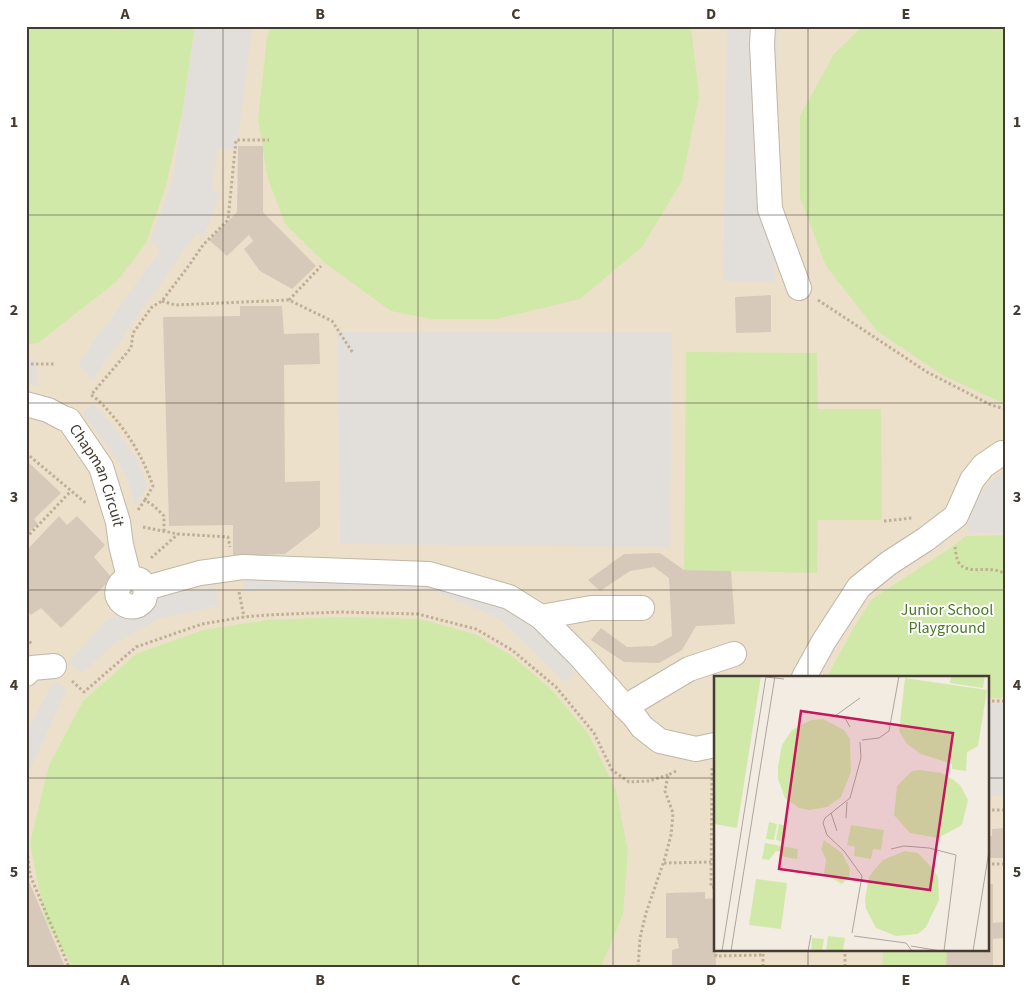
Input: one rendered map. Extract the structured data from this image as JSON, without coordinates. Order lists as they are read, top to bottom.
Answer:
{
  "streets": {
    "lane": ["Chapman Circuit"]
  },
  "parks": ["Junior School Playground"],
  "grid": {
    "columns": [
      "A",
      "B",
      "C",
      "D",
      "E"
    ],
    "rows": [
      "1",
      "2",
      "3",
      "4",
      "5"
    ]
  }
}
